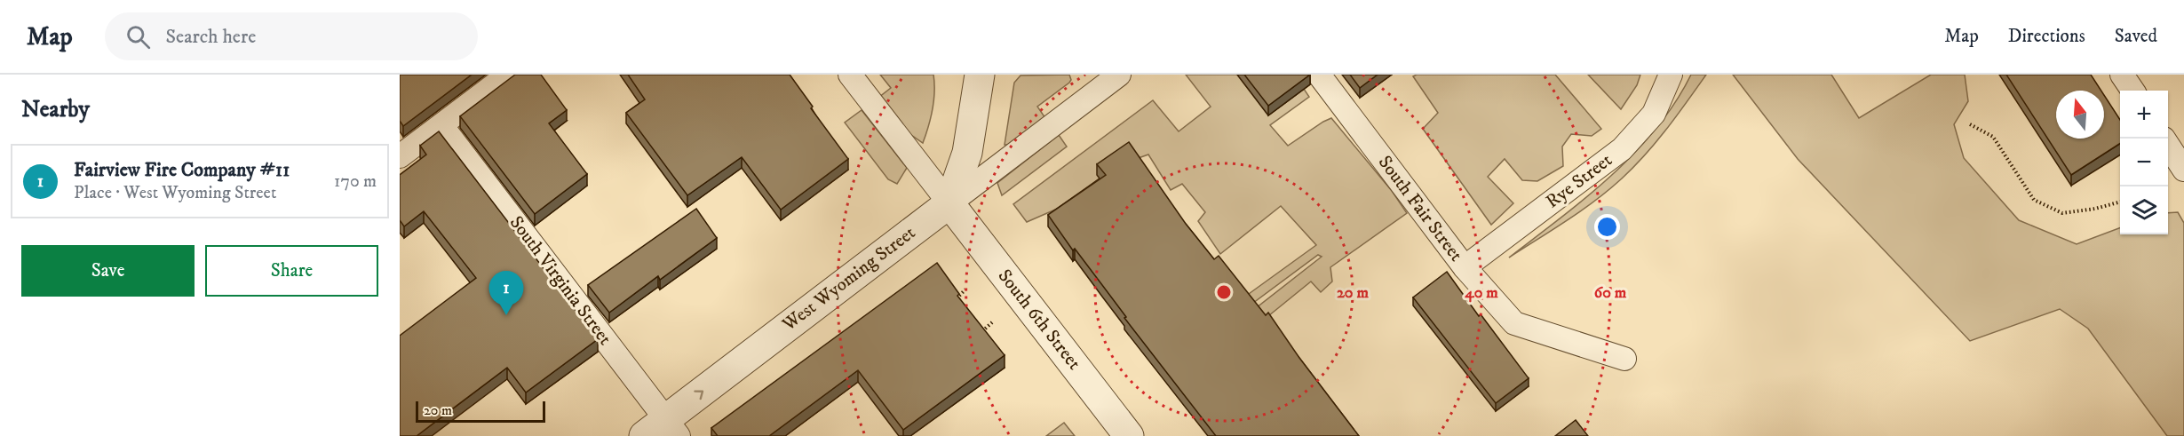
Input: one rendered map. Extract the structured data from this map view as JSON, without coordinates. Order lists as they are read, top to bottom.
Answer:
{
  "streets": {
    "street": ["West Wyoming Street", "South 6th Street"],
    "lane": ["Rye Street", "South Fair Street", "South Virginia Street"]
  },
  "crossings": [
    ["Rye Street", "South Fair Street"],
    ["West Wyoming Street", "South Virginia Street"],
    ["West Wyoming Street", "South 6th Street"]
  ],
  "one_way": ["West Wyoming Street"],
  "scale_bar": "20 m",
  "north": "top",
  "page": {
    "header": "Map",
    "search": "Search here",
    "nav": ["Map", "Directions", "Saved"],
    "heading": "Nearby",
    "map_buttons": ["+", "−"],
    "list": [
      {
        "mark": "1",
        "name": "Fairview Fire Company #11",
        "note": "Place · West Wyoming Street",
        "value": "170 m"
      }
    ],
    "buttons": ["Save", "Share"],
    "pins": "1",
    "scale": "20 m"
  },
  "rings": ["20 m", "40 m", "60 m"]
}
